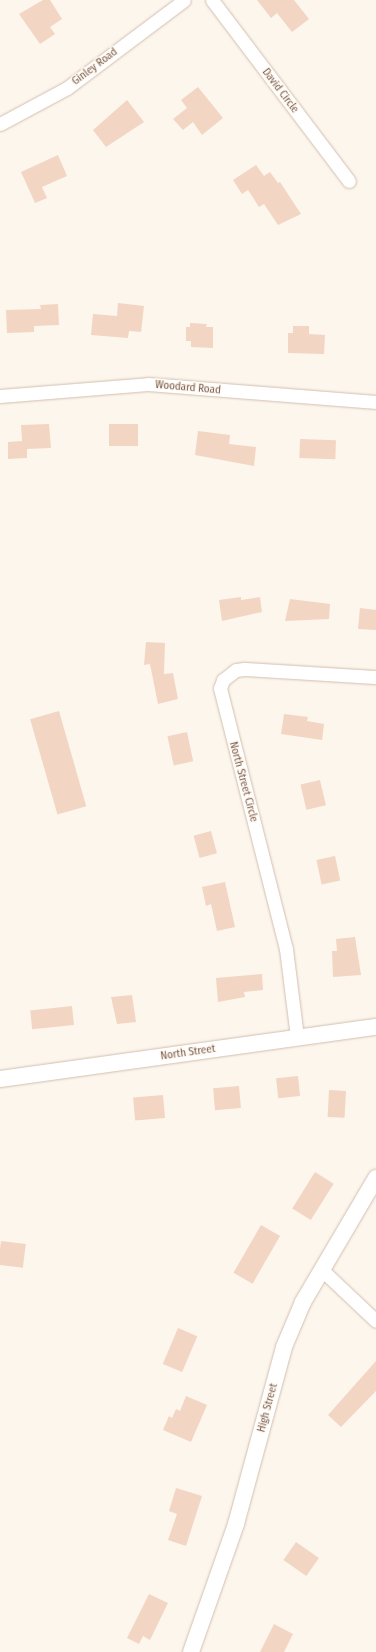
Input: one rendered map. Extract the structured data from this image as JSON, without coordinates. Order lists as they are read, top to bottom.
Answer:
{
  "streets": {
    "street": [
      "Ginley Road",
      "David Circle",
      "Woodard Road",
      "North Street Circle",
      "North Street",
      "High Street"
    ]
  },
  "crossings": [
    ["North Street Circle", "North Street"]
  ]
}
